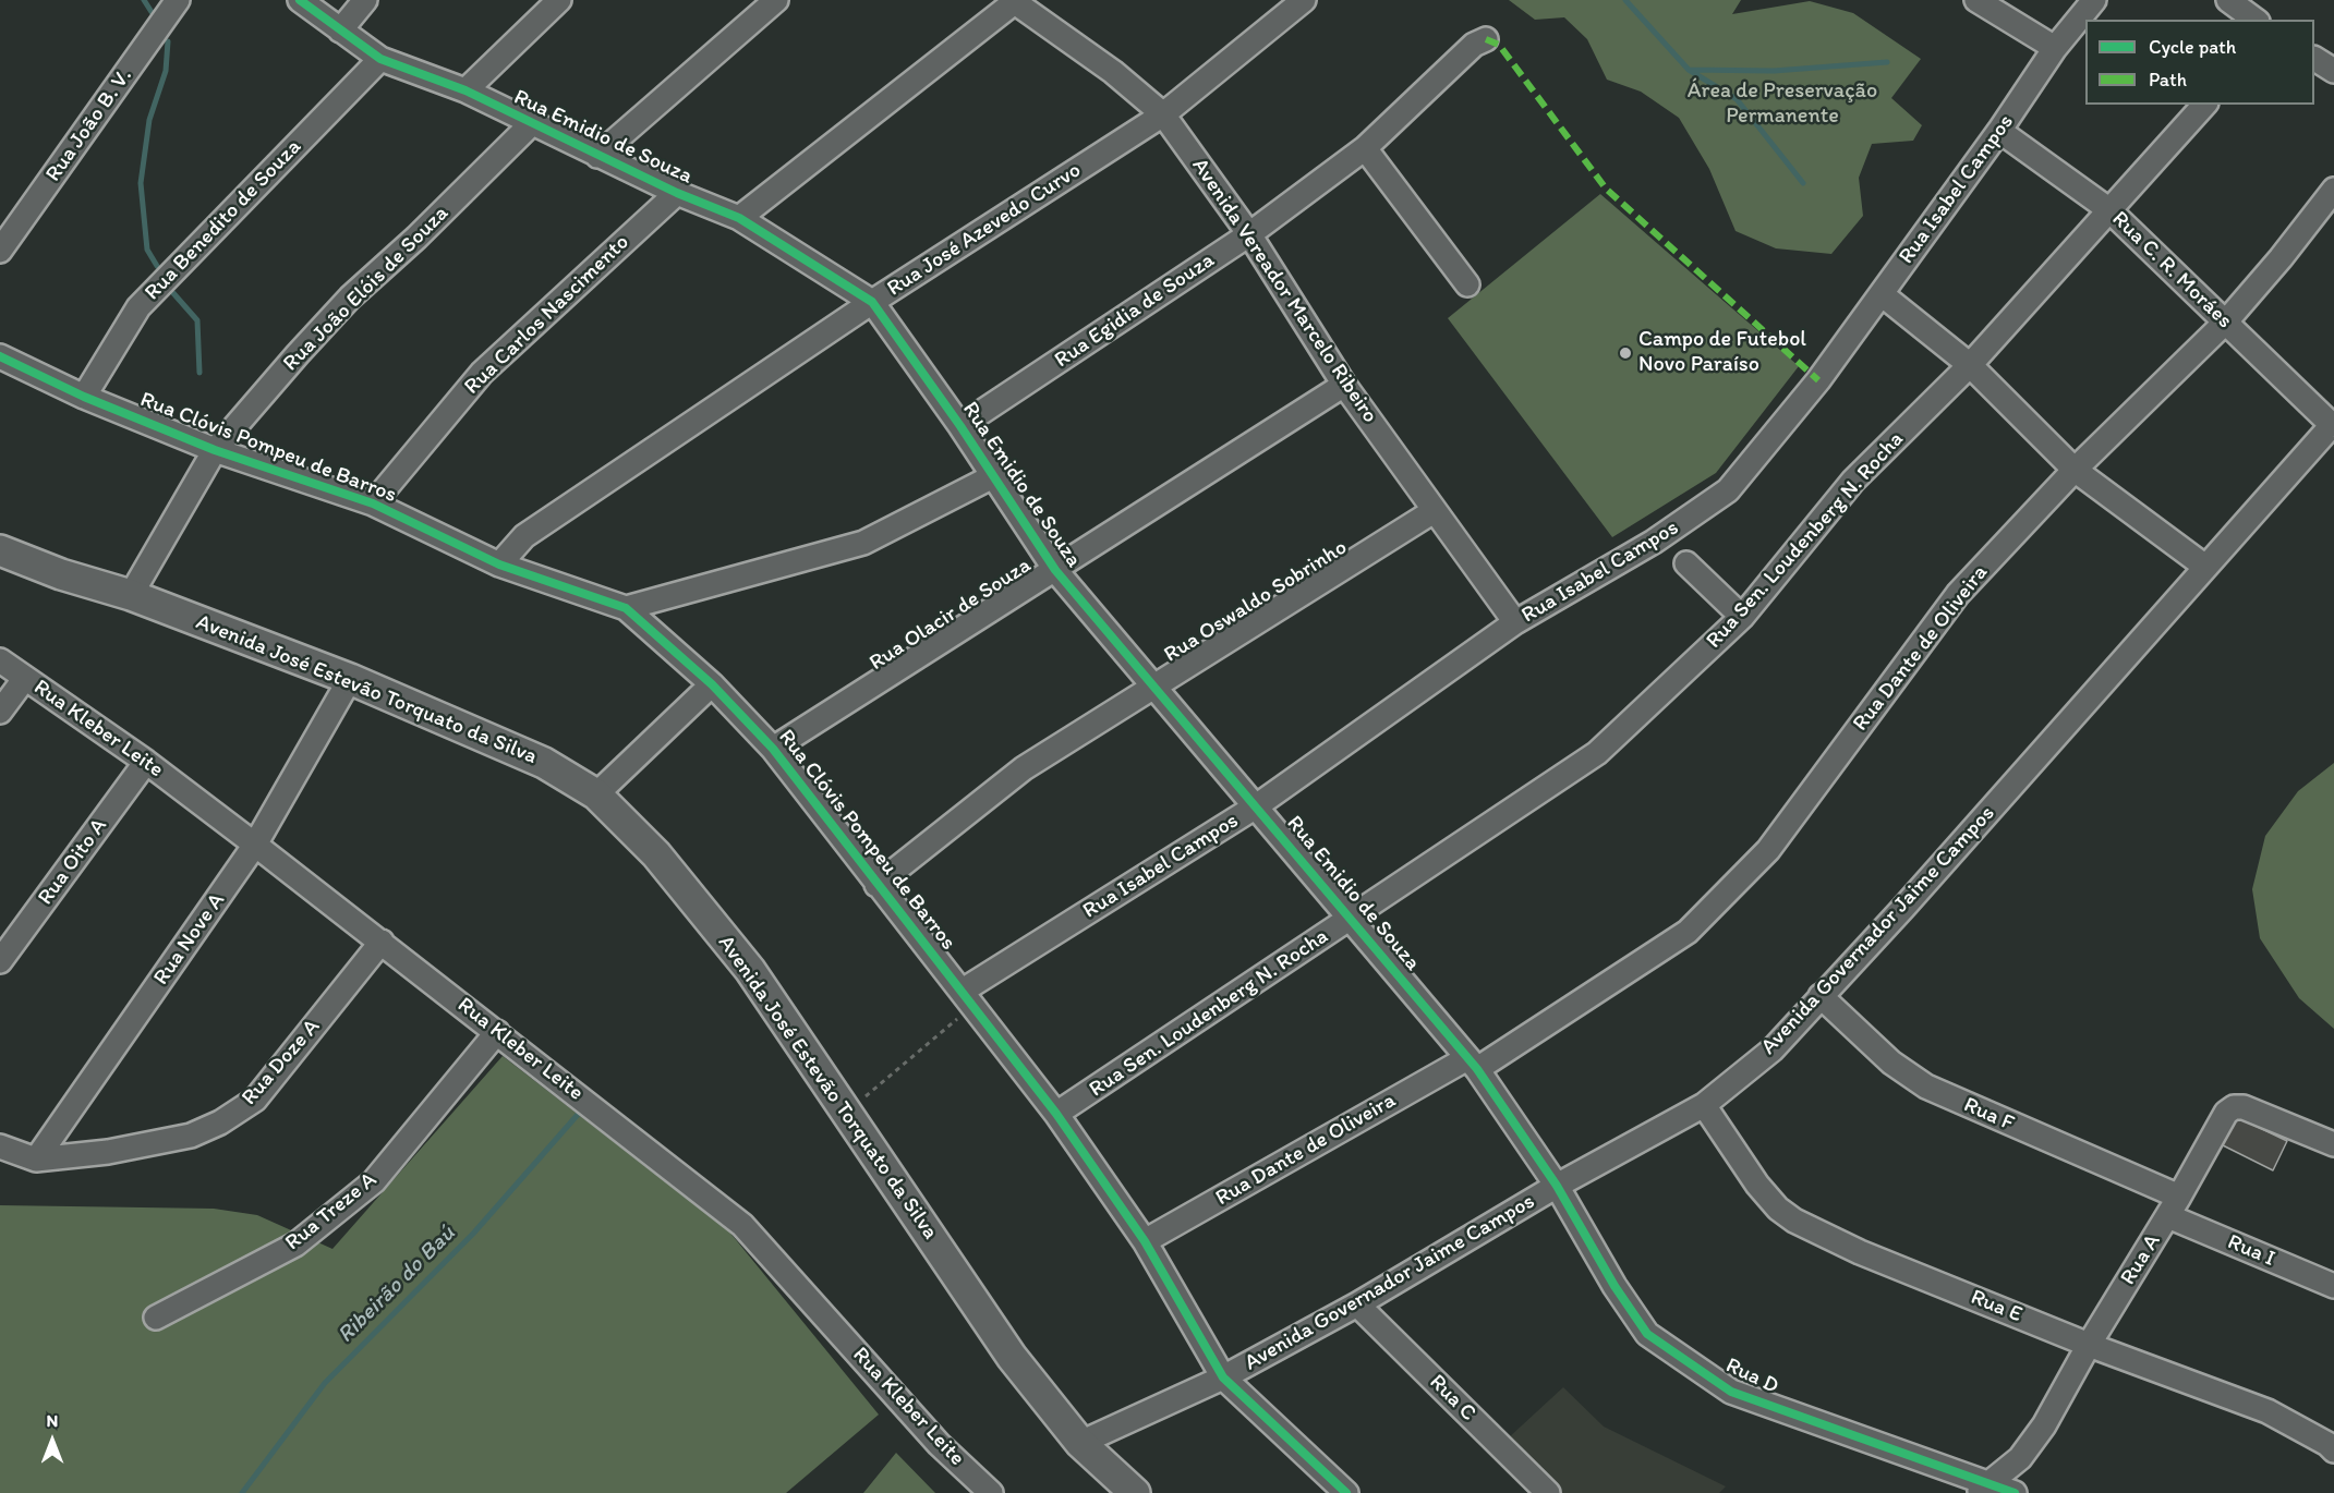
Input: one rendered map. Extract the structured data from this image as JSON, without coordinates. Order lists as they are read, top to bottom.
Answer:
{
  "streets": {
    "main road": ["Avenida José Estevão Torquato da Silva"],
    "street": [
      "Rua João B. V.",
      "Rua Emidio de Souza",
      "Rua Isabel Campos",
      "Rua Benedito de Souza",
      "Rua José Azevedo Curvo",
      "Rua C. R. Moráes",
      "Rua João Elóis de Souza",
      "Avenida Vereador Marcelo Ribeiro",
      "Rua Egidia de Souza",
      "Rua Carlos Nascimento",
      "Rua Clóvis Pompeu de Barros",
      "Rua Sen. Loudenberg N. Rocha",
      "Rua Oswaldo Sobrinho",
      "Rua Olacir de Souza",
      "Rua Dante de Oliveira",
      "Rua Kleber Leite",
      "Rua Oito A",
      "Avenida Governador Jaime Campos",
      "Rua Nove A",
      "Rua Doze A",
      "Rua F",
      "Rua Treze A",
      "Rua I",
      "Rua A",
      "Rua E",
      "Rua D",
      "Rua C"
    ]
  },
  "crossings": [
    ["Rua Emidio de Souza", "Rua Isabel Campos"],
    ["Rua Emidio de Souza", "Rua Benedito de Souza"],
    ["Rua Emidio de Souza", "Rua José Azevedo Curvo"],
    ["Rua Emidio de Souza", "Rua João Elóis de Souza"],
    ["Rua Emidio de Souza", "Rua Egidia de Souza"],
    ["Rua Emidio de Souza", "Rua Carlos Nascimento"],
    ["Rua Emidio de Souza", "Rua Sen. Loudenberg N. Rocha"],
    ["Rua Emidio de Souza", "Rua Oswaldo Sobrinho"],
    ["Rua Emidio de Souza", "Rua Olacir de Souza"],
    ["Rua Emidio de Souza", "Rua Dante de Oliveira"],
    ["Rua Emidio de Souza", "Avenida Governador Jaime Campos"],
    ["Rua Emidio de Souza", "Rua D"],
    ["Rua Isabel Campos", "Rua C. R. Moráes"],
    ["Rua Isabel Campos", "Avenida Vereador Marcelo Ribeiro"],
    ["Rua Isabel Campos", "Rua Clóvis Pompeu de Barros"],
    ["Rua Benedito de Souza", "Rua Clóvis Pompeu de Barros"],
    ["Rua José Azevedo Curvo", "Avenida Vereador Marcelo Ribeiro"],
    ["Rua José Azevedo Curvo", "Rua Clóvis Pompeu de Barros"],
    ["Rua C. R. Moráes", "Rua Sen. Loudenberg N. Rocha"],
    ["Rua C. R. Moráes", "Rua Dante de Oliveira"],
    ["Rua C. R. Moráes", "Avenida Governador Jaime Campos"],
    ["Rua João Elóis de Souza", "Rua Clóvis Pompeu de Barros"],
    ["Rua João Elóis de Souza", "Avenida José Estevão Torquato da Silva"],
    ["Avenida Vereador Marcelo Ribeiro", "Rua Egidia de Souza"],
    ["Avenida Vereador Marcelo Ribeiro", "Rua Oswaldo Sobrinho"],
    ["Avenida Vereador Marcelo Ribeiro", "Rua Olacir de Souza"],
    ["Rua Carlos Nascimento", "Rua Clóvis Pompeu de Barros"],
    ["Rua Clóvis Pompeu de Barros", "Rua Sen. Loudenberg N. Rocha"],
    ["Rua Clóvis Pompeu de Barros", "Rua Oswaldo Sobrinho"],
    ["Rua Clóvis Pompeu de Barros", "Rua Olacir de Souza"],
    ["Rua Clóvis Pompeu de Barros", "Rua Dante de Oliveira"],
    ["Rua Clóvis Pompeu de Barros", "Avenida Governador Jaime Campos"],
    ["Avenida José Estevão Torquato da Silva", "Avenida Governador Jaime Campos"],
    ["Avenida José Estevão Torquato da Silva", "Rua Nove A"],
    ["Rua Kleber Leite", "Rua Oito A"],
    ["Rua Kleber Leite", "Rua Nove A"],
    ["Rua Kleber Leite", "Rua Doze A"],
    ["Rua Kleber Leite", "Rua Treze A"],
    ["Avenida Governador Jaime Campos", "Rua F"],
    ["Avenida Governador Jaime Campos", "Rua E"],
    ["Avenida Governador Jaime Campos", "Rua D"],
    ["Avenida Governador Jaime Campos", "Rua C"],
    ["Rua Nove A", "Rua Doze A"],
    ["Rua F", "Rua I"],
    ["Rua F", "Rua A"],
    ["Rua I", "Rua A"],
    ["Rua A", "Rua E"],
    ["Rua A", "Rua D"]
  ],
  "water": ["Ribeirão do Baú"],
  "parks": ["Área de Preservação Permanente"],
  "places": ["Campo de Futebol Novo Paraíso"],
  "legend": ["Cycle path", "Path"],
  "north": "top"
}
